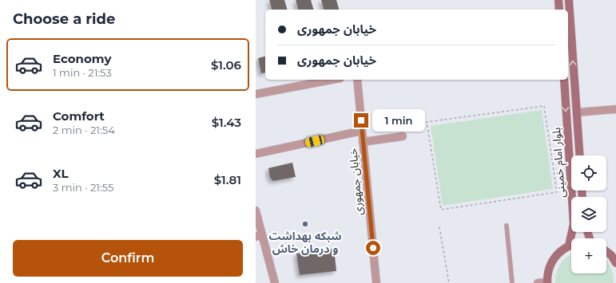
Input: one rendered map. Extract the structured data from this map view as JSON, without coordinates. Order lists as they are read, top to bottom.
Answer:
{
  "streets": {
    "main road": ["بلوار امام خمینی"],
    "street": ["خیابان جمهوری"]
  },
  "places": ["شبکه بهداشت و درمان خاش"],
  "page": {
    "heading": "Choose a ride",
    "banner": ["خیابان جمهوری", "خیابان جمهوری"],
    "list": [
      {
        "name": "Economy",
        "note": "1 min · 21:53",
        "value": "$1.06"
      },
      {
        "name": "Comfort",
        "note": "2 min · 21:54",
        "value": "$1.43"
      },
      {
        "name": "XL",
        "note": "3 min · 21:55",
        "value": "$1.81"
      }
    ],
    "bubble": "1 min",
    "map_buttons": "+",
    "buttons": "Confirm"
  }
}
